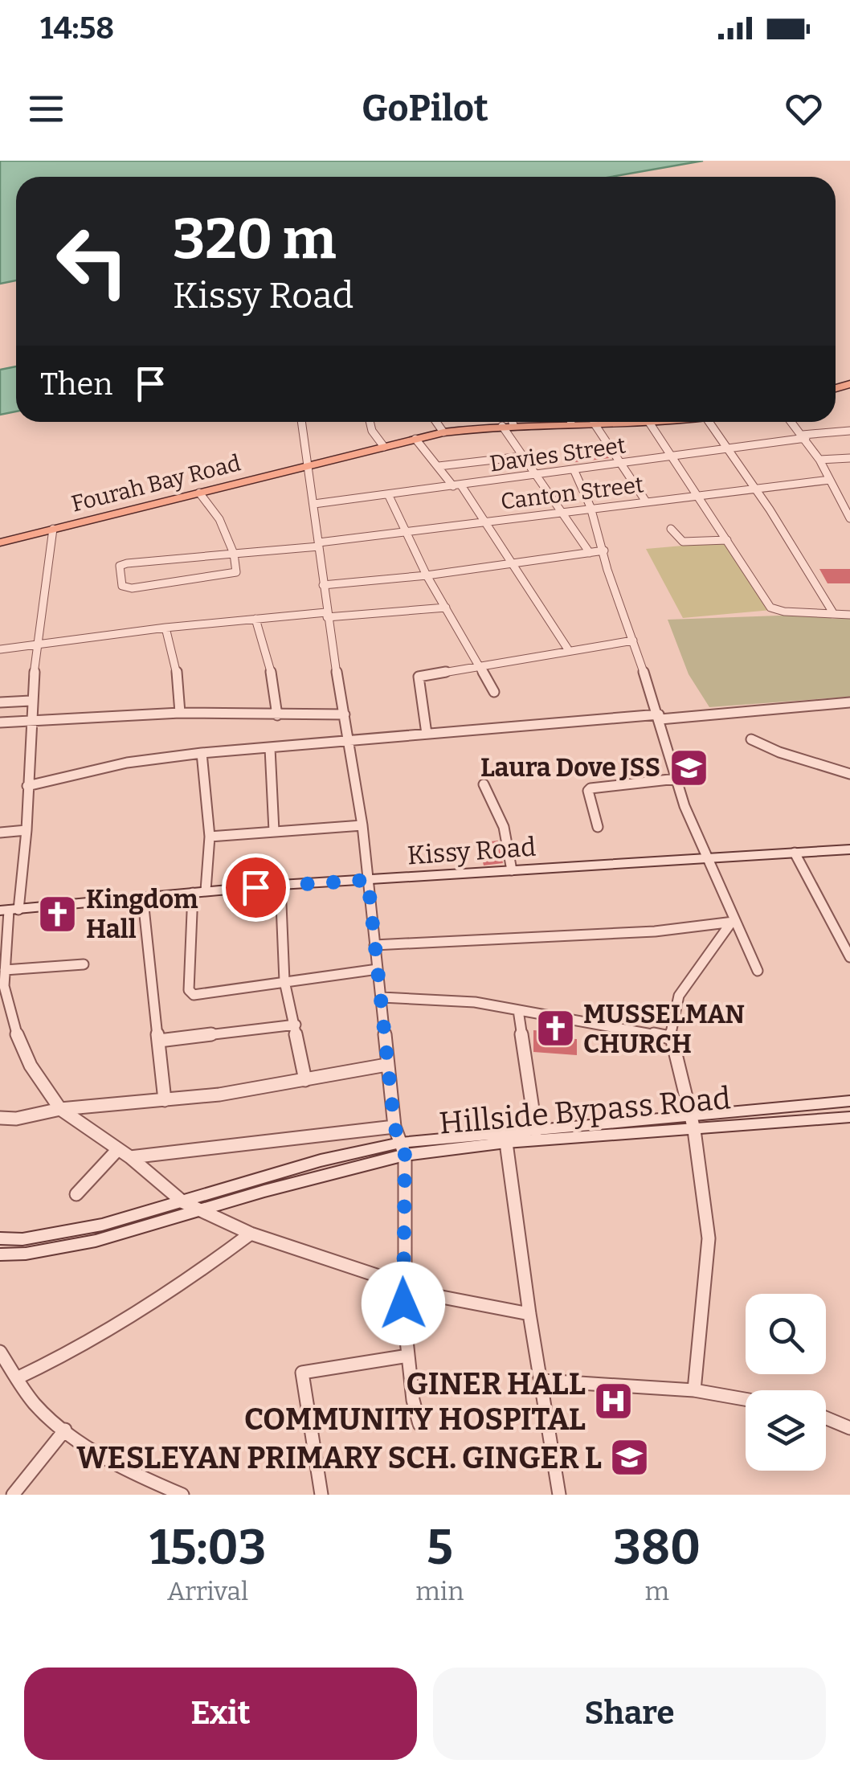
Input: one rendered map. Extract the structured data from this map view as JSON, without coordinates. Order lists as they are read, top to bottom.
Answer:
{
  "streets": {
    "main road": ["Fourah Bay Road"],
    "street": [
      "Davies Street",
      "Canton Street",
      "Kissy Road",
      "Hillside Bypass Road"
    ]
  },
  "places": {
    "school or university": ["Laura Dove JSS", "WESLEYAN PRIMARY SCH. GINGER L"],
    "church": ["Kingdom Hall", "MUSSELMAN CHURCH"],
    "hospital": ["GINER HALL COMMUNITY HOSPITAL"]
  },
  "page": {
    "status": "14:58",
    "header": "GoPilot",
    "turn": ["320 m", "Kissy Road"],
    "then": "Then",
    "eta": [
      "15:03",
      "Arrival",
      "5",
      "min",
      "380",
      "m"
    ],
    "buttons": ["Exit", "Share"]
  }
}
